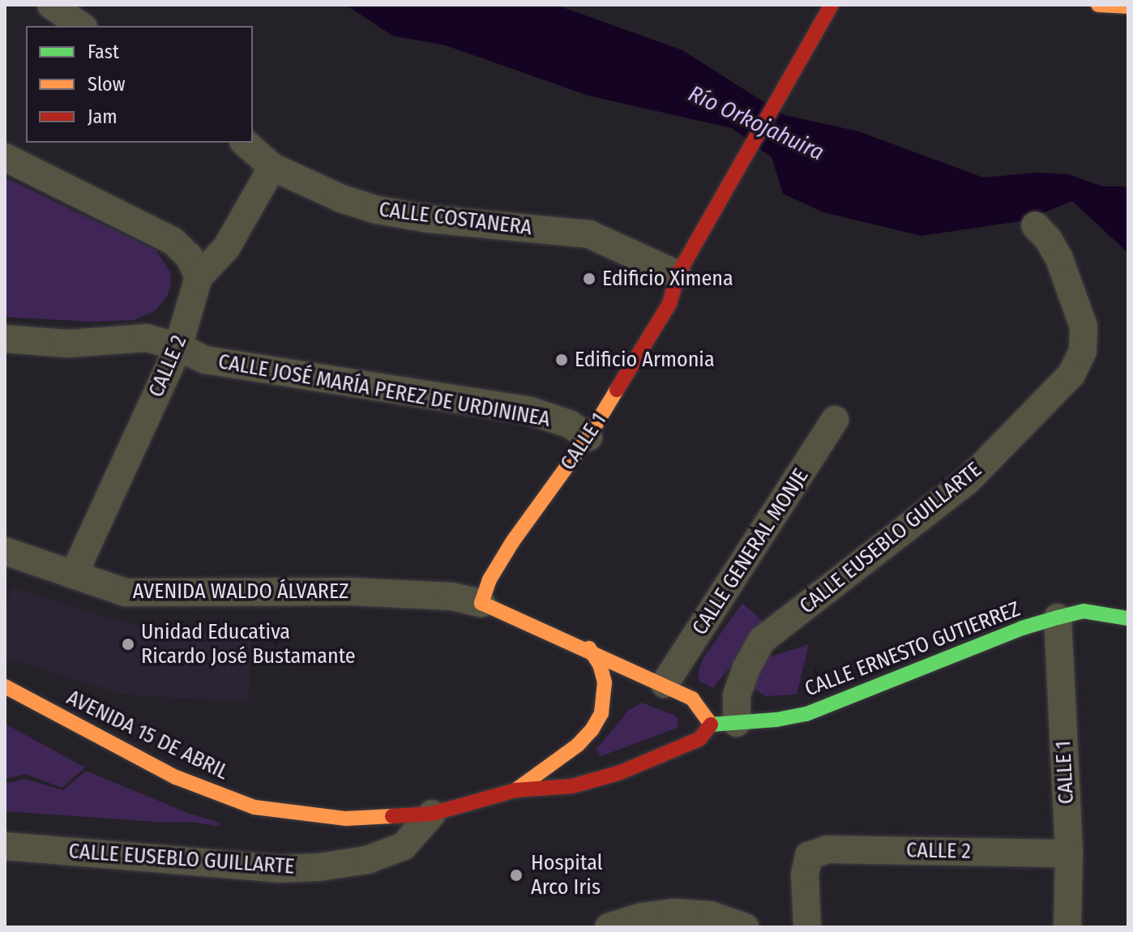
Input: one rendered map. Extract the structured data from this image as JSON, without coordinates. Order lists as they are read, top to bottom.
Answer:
{
  "streets": {
    "main road": ["CALLE 1", "CALLE ERNESTO GUTIERREZ", "AVENIDA 15 DE ABRIL"],
    "street": [
      "CALLE COSTANERA",
      "CALLE 2",
      "CALLE JOSÉ MARÍA PEREZ DE URDININEA",
      "CALLE EUSEBLO GUILLARTE",
      "CALLE GENERAL MONJE",
      "AVENIDA WALDO ÁLVAREZ"
    ]
  },
  "crossings": [
    ["CALLE COSTANERA", "CALLE 2"],
    ["CALLE COSTANERA", "CALLE 1"],
    ["CALLE 2", "CALLE JOSÉ MARÍA PEREZ DE URDININEA"],
    ["CALLE 2", "CALLE 1"],
    ["CALLE 2", "AVENIDA WALDO ÁLVAREZ"],
    ["CALLE JOSÉ MARÍA PEREZ DE URDININEA", "CALLE 1"],
    ["CALLE 1", "AVENIDA WALDO ÁLVAREZ"],
    ["CALLE 1", "CALLE ERNESTO GUTIERREZ"],
    ["CALLE EUSEBLO GUILLARTE", "CALLE ERNESTO GUTIERREZ"],
    ["CALLE EUSEBLO GUILLARTE", "AVENIDA 15 DE ABRIL"]
  ],
  "water": ["Río Orkojahuira"],
  "places": [
    "Edificio Ximena",
    "Edificio Armonia",
    "Unidad Educativa Ricardo José Bustamante",
    "Hospital Arco Iris"
  ],
  "legend": ["Fast", "Slow", "Jam"]
}
